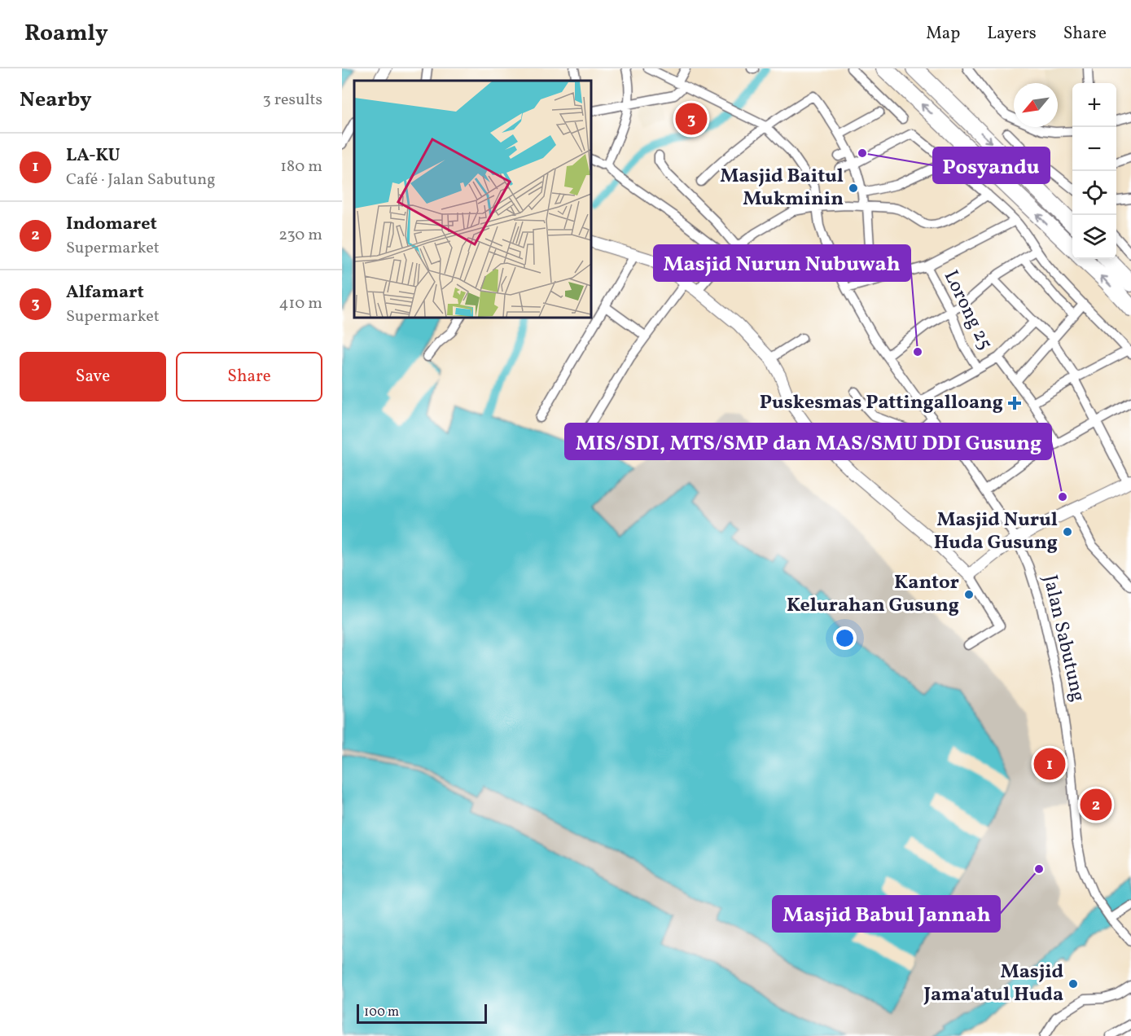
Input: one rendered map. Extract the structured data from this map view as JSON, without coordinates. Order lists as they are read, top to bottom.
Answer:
{
  "streets": {
    "street": ["Lorong 25", "Jalan Sabutung"]
  },
  "places": {
    "other": [
      "Posyandu",
      "Masjid Baitul Mukminin",
      "Masjid Nurun Nubuwah",
      "MIS/SDI, MTS/SMP dan MAS/SMU DDI Gusung",
      "Masjid Nurul Huda Gusung",
      "Kantor Kelurahan Gusung",
      "Masjid Babul Jannah",
      "Masjid Jama'atul Huda"
    ],
    "health": ["Puskesmas Pattingalloang"]
  },
  "scale_bar": "100 m",
  "north": "bottom left",
  "page": {
    "header": "Roamly",
    "nav": ["Map", "Layers", "Share"],
    "heading": ["Nearby", "3 results"],
    "map_buttons": ["+", "−"],
    "pins": ["3", "1", "2"],
    "list": [
      {
        "mark": "1",
        "name": "LA-KU",
        "note": "Café · Jalan Sabutung",
        "value": "180 m"
      },
      {
        "mark": "2",
        "name": "Indomaret",
        "note": "Supermarket",
        "value": "230 m"
      },
      {
        "mark": "3",
        "name": "Alfamart",
        "note": "Supermarket",
        "value": "410 m"
      }
    ],
    "buttons": ["Save", "Share"],
    "scale": "100 m"
  }
}
